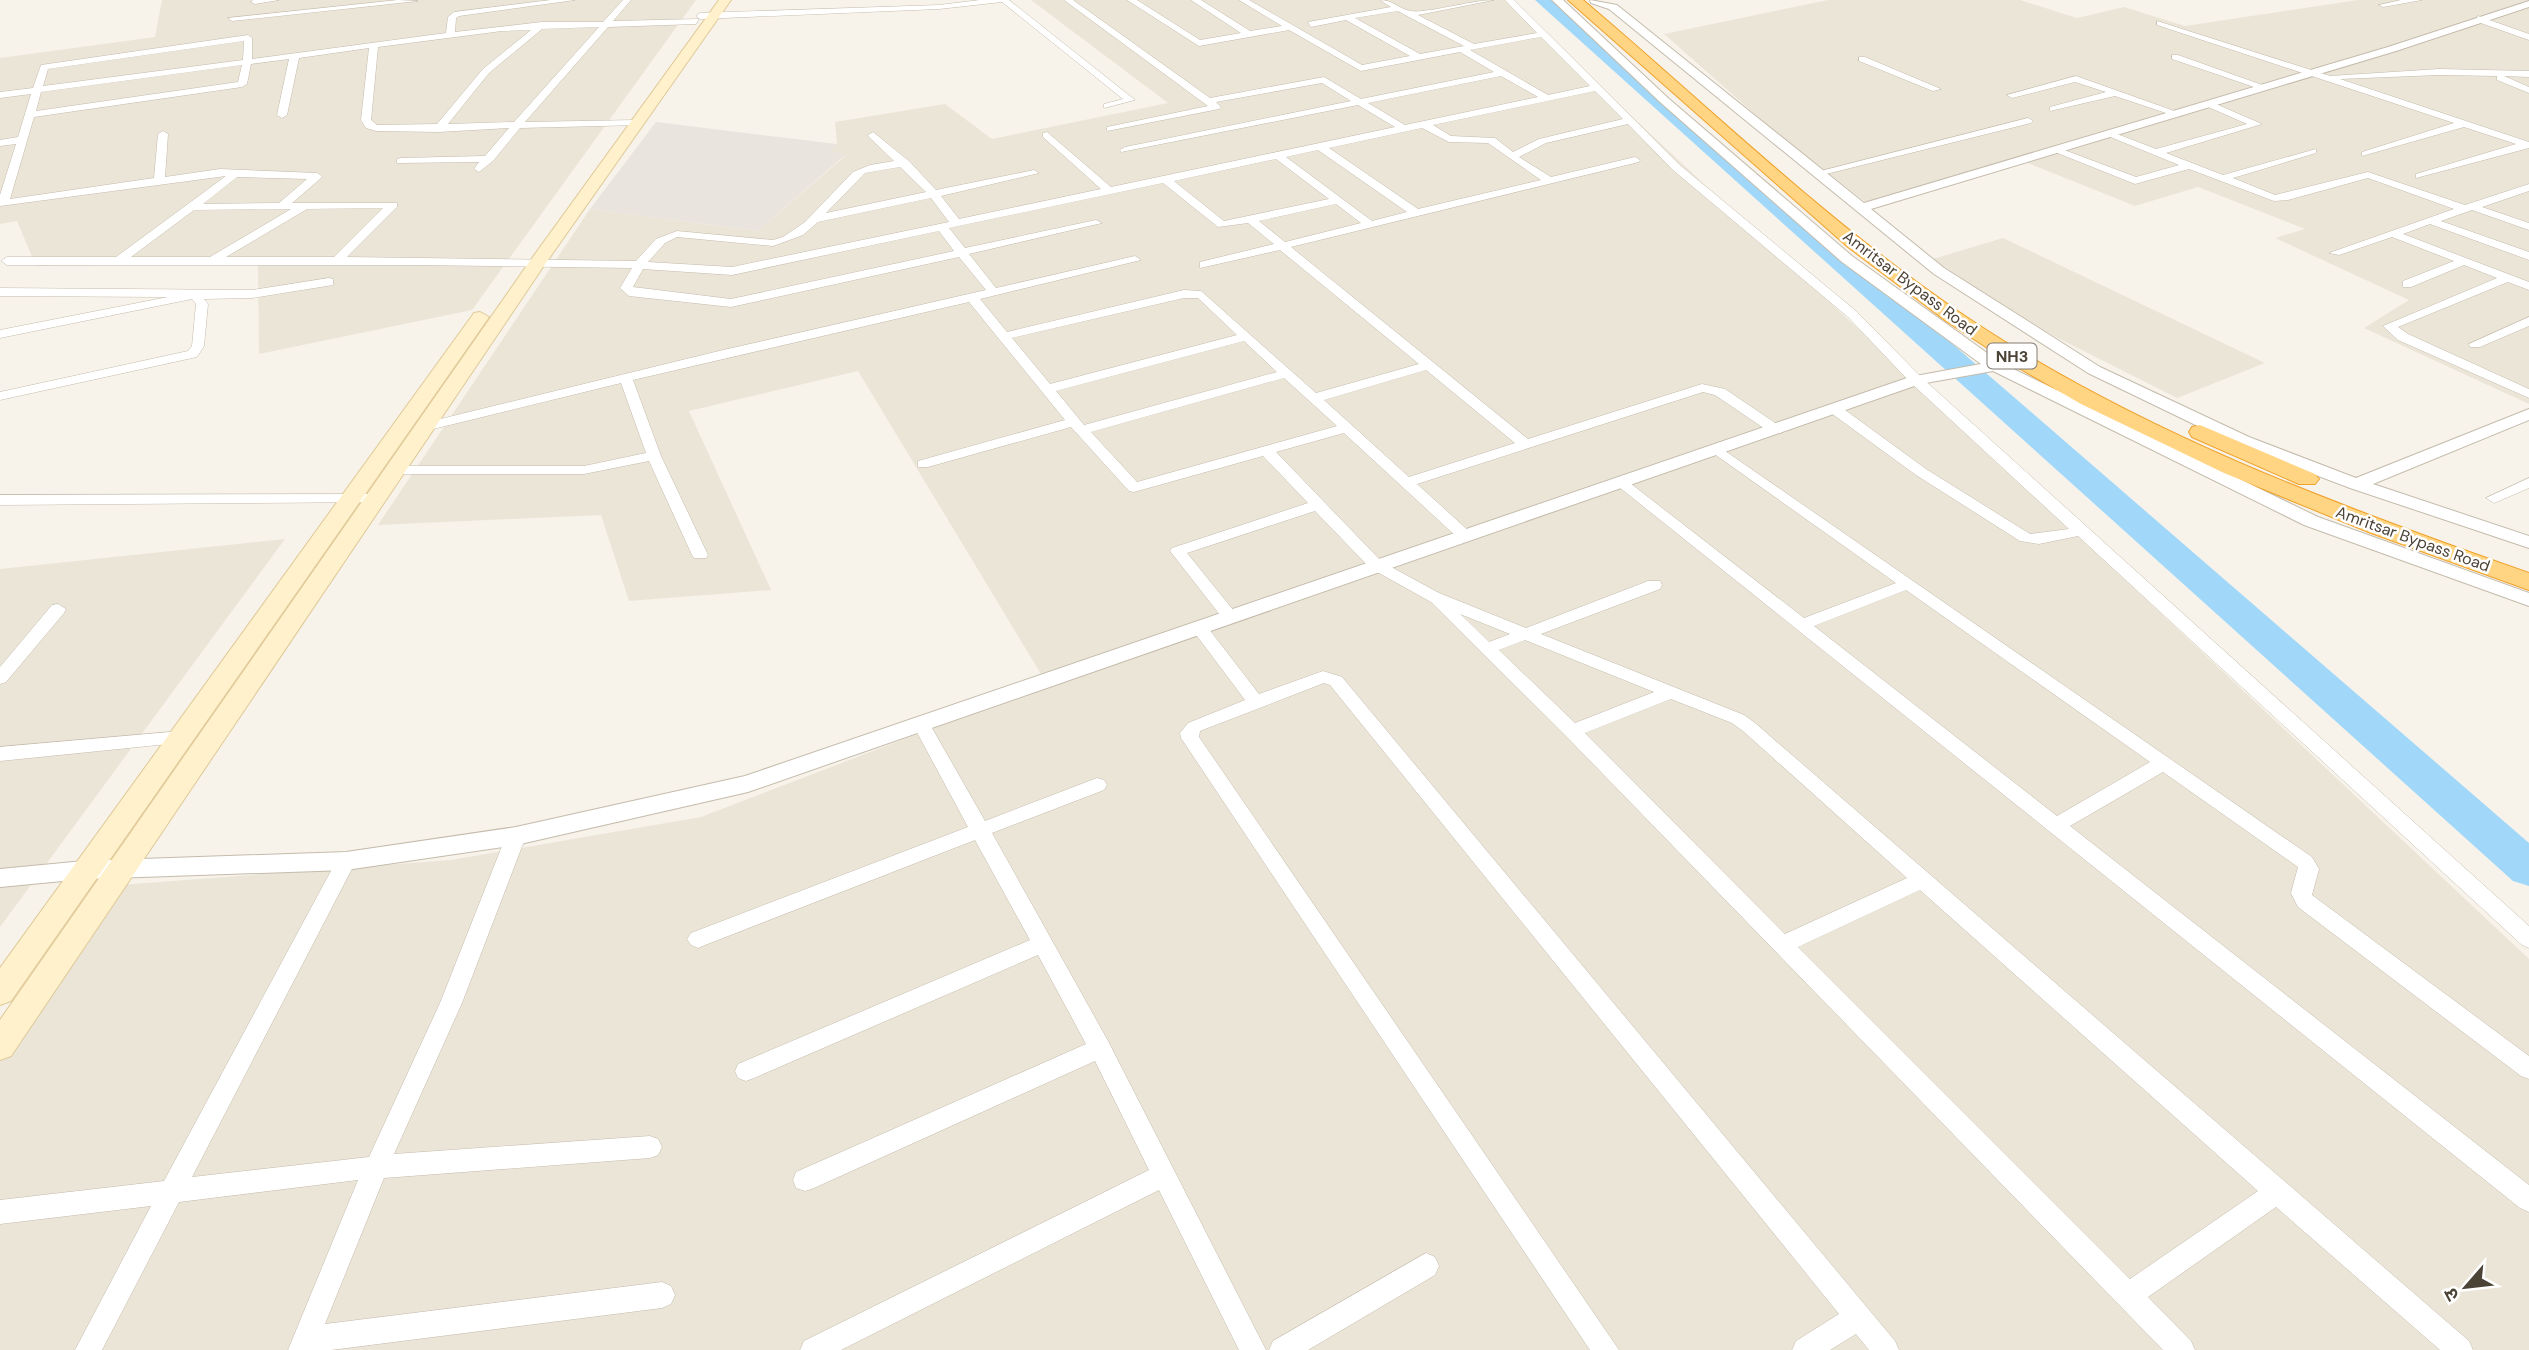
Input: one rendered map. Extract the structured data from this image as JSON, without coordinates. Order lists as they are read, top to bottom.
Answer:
{
  "streets": {
    "highway": ["Amritsar Bypass Road", "NH3"]
  },
  "north": "bottom left"
}
